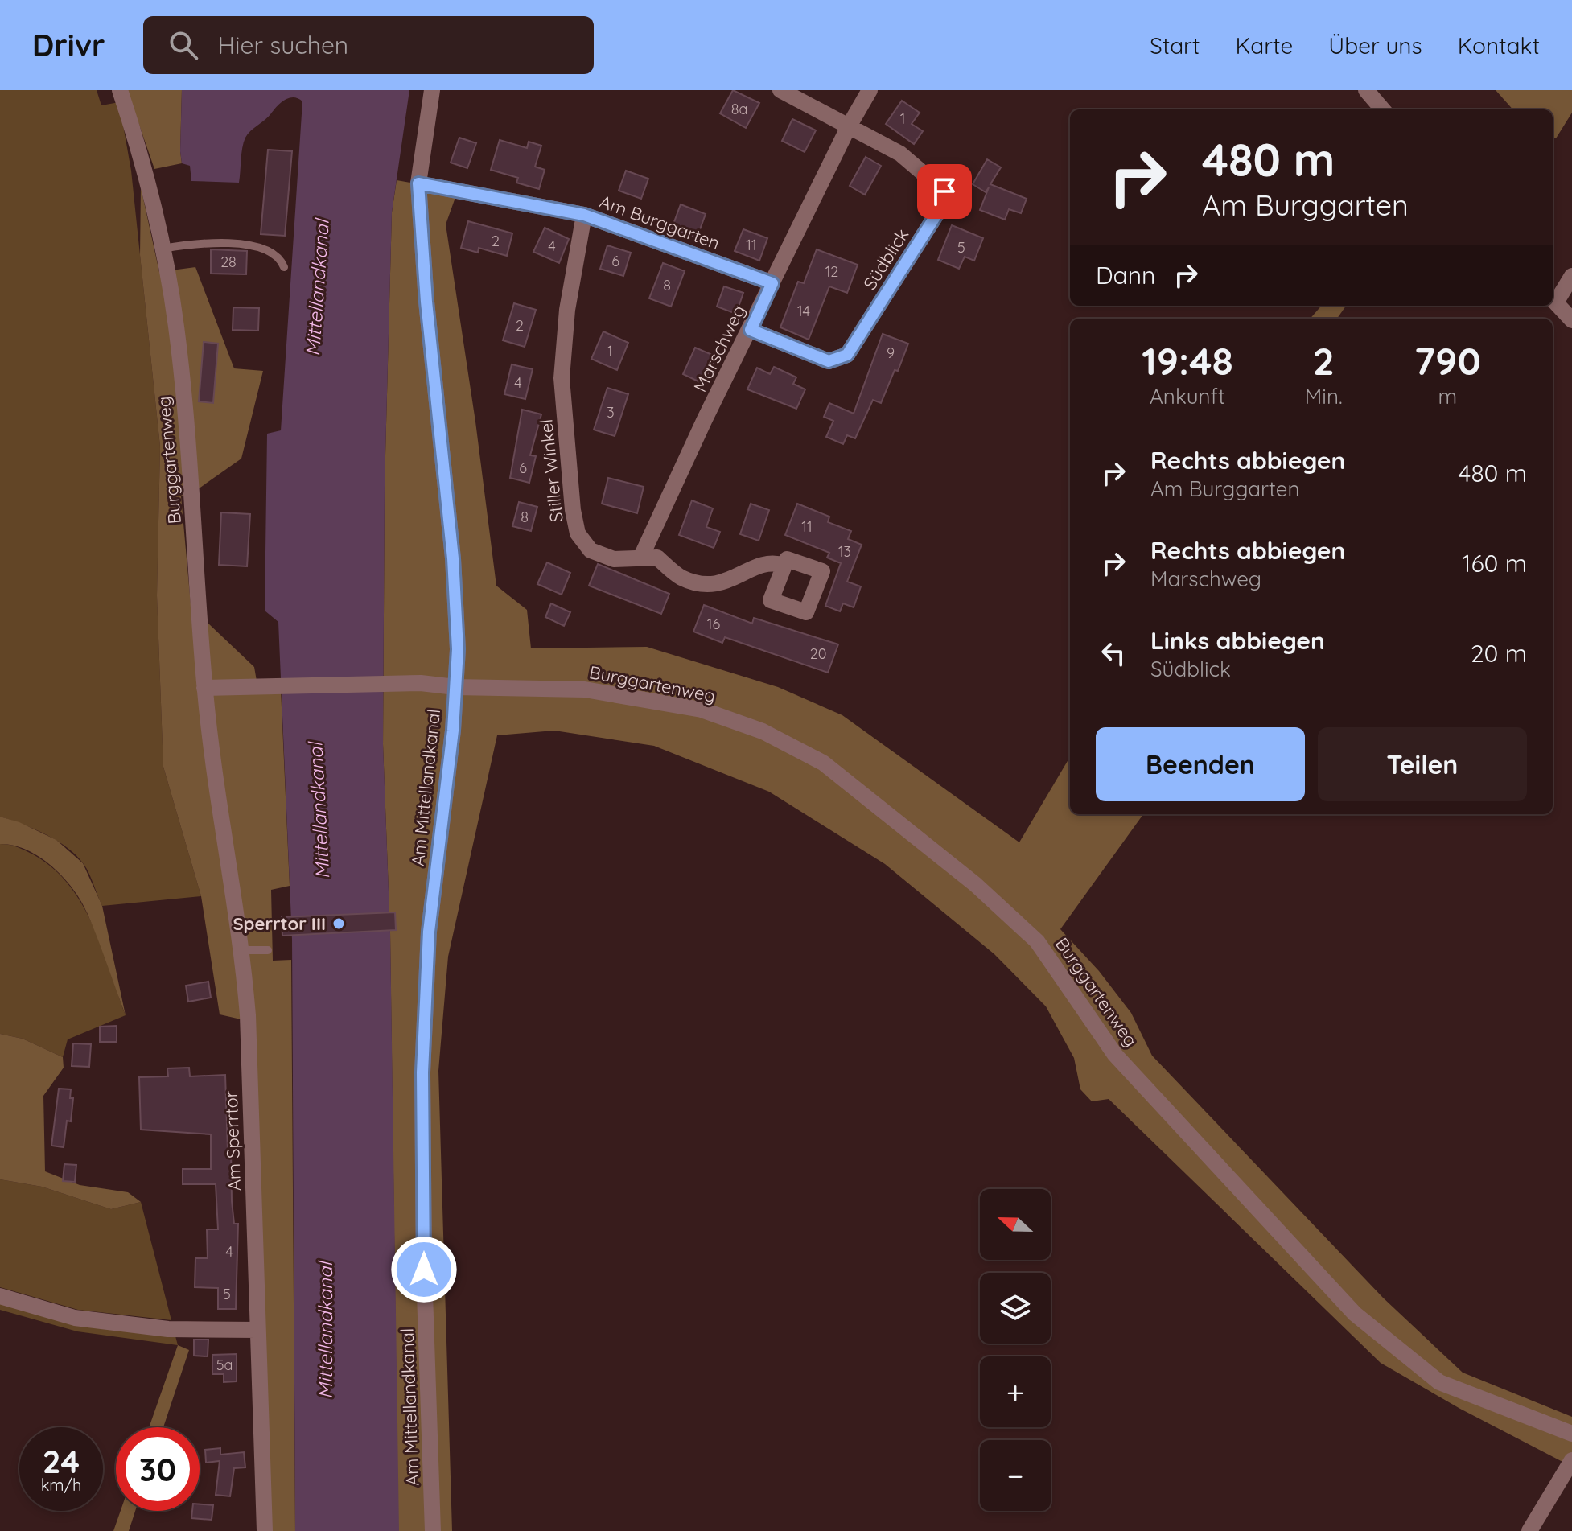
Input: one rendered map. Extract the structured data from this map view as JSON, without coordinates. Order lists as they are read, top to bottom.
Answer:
{
  "streets": {
    "street": [
      "Am Burggarten",
      "Südblick",
      "Marschweg",
      "Burggartenweg",
      "Stiller Winkel",
      "Am Mittellandkanal",
      "Am Sperrtor"
    ]
  },
  "crossings": [
    ["Am Burggarten", "Marschweg"],
    ["Am Burggarten", "Stiller Winkel"],
    ["Am Burggarten", "Am Mittellandkanal"],
    ["Südblick", "Marschweg"],
    ["Marschweg", "Stiller Winkel"],
    ["Burggartenweg", "Am Mittellandkanal"],
    ["Burggartenweg", "Am Sperrtor"]
  ],
  "water": ["Mittellandkanal"],
  "places": ["Sperrtor III"],
  "house_numbers": [
    "8a",
    "1",
    "2",
    "11",
    "4",
    "5",
    "6",
    "28",
    "12",
    "8",
    "14",
    "2",
    "1",
    "9",
    "4",
    "3",
    "6",
    "8",
    "11",
    "13",
    "16",
    "20",
    "4",
    "5",
    "5a"
  ],
  "north": "left",
  "page": {
    "header": "Drivr",
    "search": "Hier suchen",
    "nav": [
      "Start",
      "Karte",
      "Über uns",
      "Kontakt"
    ],
    "turn": ["480 m", "Am Burggarten"],
    "then": "Dann",
    "eta": [
      "19:48",
      "Ankunft",
      "2",
      "Min.",
      "790",
      "m"
    ],
    "list": [
      {
        "name": "Rechts abbiegen",
        "note": "Am Burggarten",
        "value": "480 m"
      },
      {
        "name": "Rechts abbiegen",
        "note": "Marschweg",
        "value": "160 m"
      },
      {
        "name": "Links abbiegen",
        "note": "Südblick",
        "value": "20 m"
      }
    ],
    "buttons": ["Beenden", "Teilen"],
    "map_buttons": ["+", "−"],
    "speed": "24 km/h",
    "limit": "30"
  }
}
